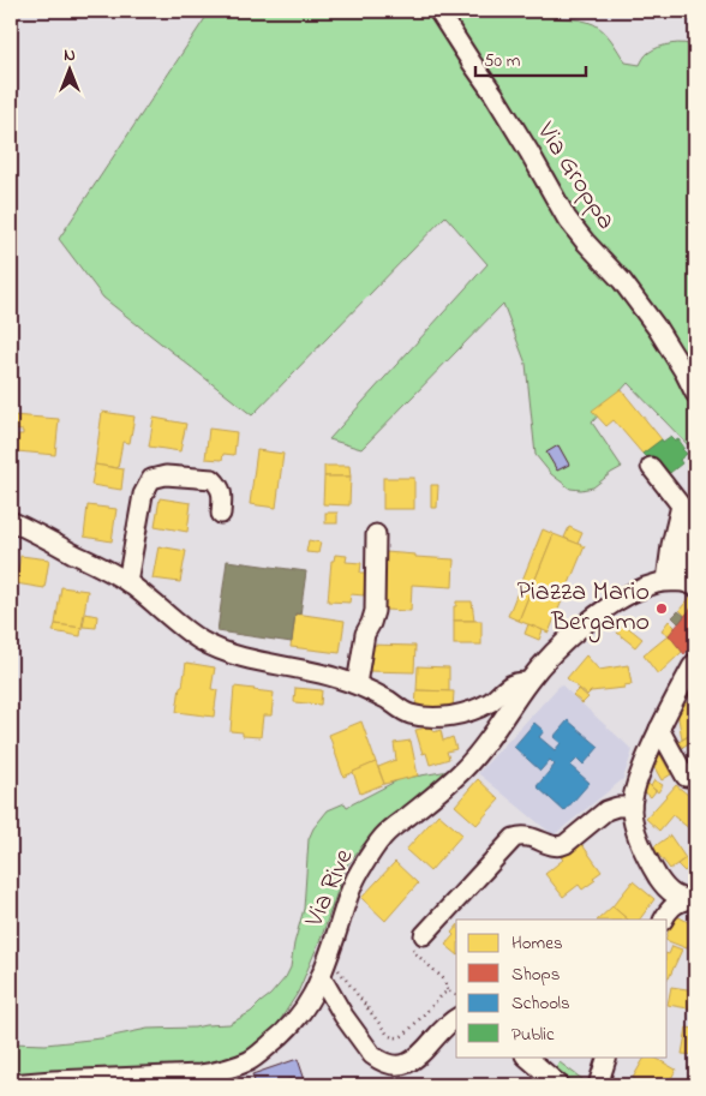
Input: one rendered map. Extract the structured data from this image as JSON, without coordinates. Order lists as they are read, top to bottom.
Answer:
{
  "streets": {
    "street": ["Via Groppa", "Via Rive"]
  },
  "places": ["Piazza Mario Bergamo"],
  "legend": [
    "Homes",
    "Shops",
    "Schools",
    "Public"
  ],
  "scale_bar": "50 m",
  "north": "top"
}
